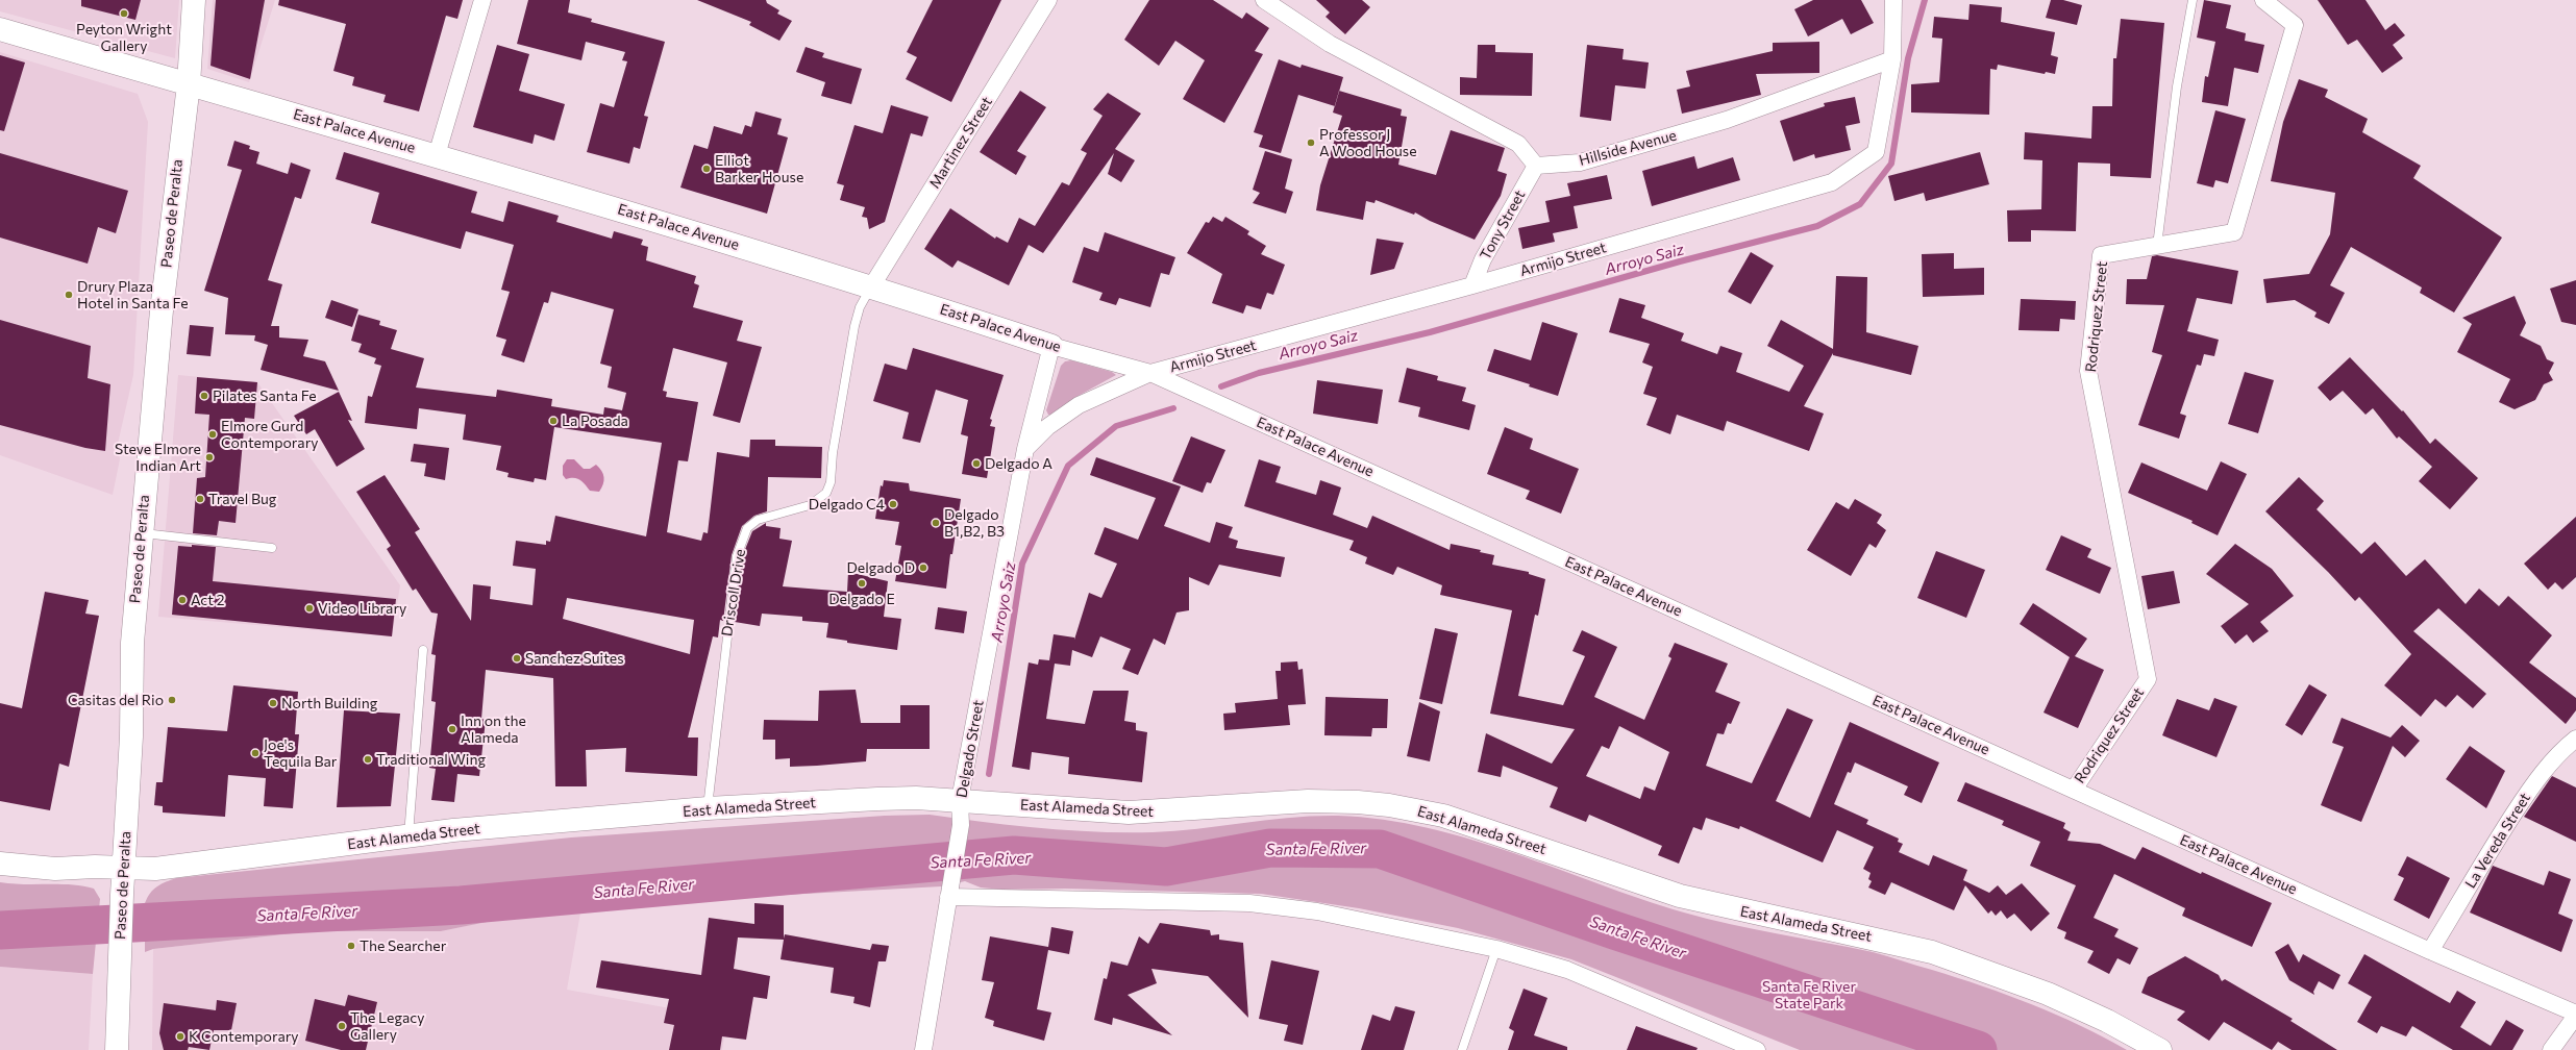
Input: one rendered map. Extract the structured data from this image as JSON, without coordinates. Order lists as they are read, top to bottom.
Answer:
{
  "streets": {
    "street": [
      "East Palace Avenue",
      "Martinez Street",
      "Hillside Avenue",
      "Paseo de Peralta",
      "Tony Street",
      "Armijo Street",
      "Rodriquez Street",
      "Delgado Street",
      "East Alameda Street",
      "La Vereda Street"
    ],
    "lane": ["Driscoll Drive"]
  },
  "crossings": [
    ["East Palace Avenue", "Martinez Street"],
    ["East Palace Avenue", "Paseo de Peralta"],
    ["East Palace Avenue", "Armijo Street"],
    ["East Palace Avenue", "Rodriquez Street"],
    ["East Palace Avenue", "Driscoll Drive"],
    ["East Palace Avenue", "Delgado Street"],
    ["East Palace Avenue", "La Vereda Street"],
    ["Martinez Street", "Driscoll Drive"],
    ["Hillside Avenue", "Tony Street"],
    ["Hillside Avenue", "Armijo Street"],
    ["Paseo de Peralta", "East Alameda Street"],
    ["Tony Street", "Armijo Street"],
    ["Driscoll Drive", "East Alameda Street"],
    ["Delgado Street", "East Alameda Street"]
  ],
  "water": ["Arroyo Saiz", "Santa Fe River"],
  "parks": ["Santa Fe River State Park"],
  "places": [
    "Peyton Wright Gallery",
    "Professor J A Wood House",
    "Elliot Barker House",
    "Drury Plaza Hotel in Santa Fe",
    "Pilates Santa Fe",
    "La Posada",
    "Elmore Gurd Contemporary",
    "Steve Elmore Indian Art",
    "Delgado A",
    "Travel Bug",
    "Delgado C4",
    "Delgado B1,B2, B3",
    "Delgado D",
    "Delgado E",
    "Act 2",
    "Video Library",
    "Sanchez Suites",
    "Casitas del Rio",
    "North Building",
    "Inn on the Alameda",
    "Joe's Tequila Bar",
    "Traditional Wing",
    "The Searcher",
    "The Legacy Gallery",
    "K Contemporary"
  ]
}
